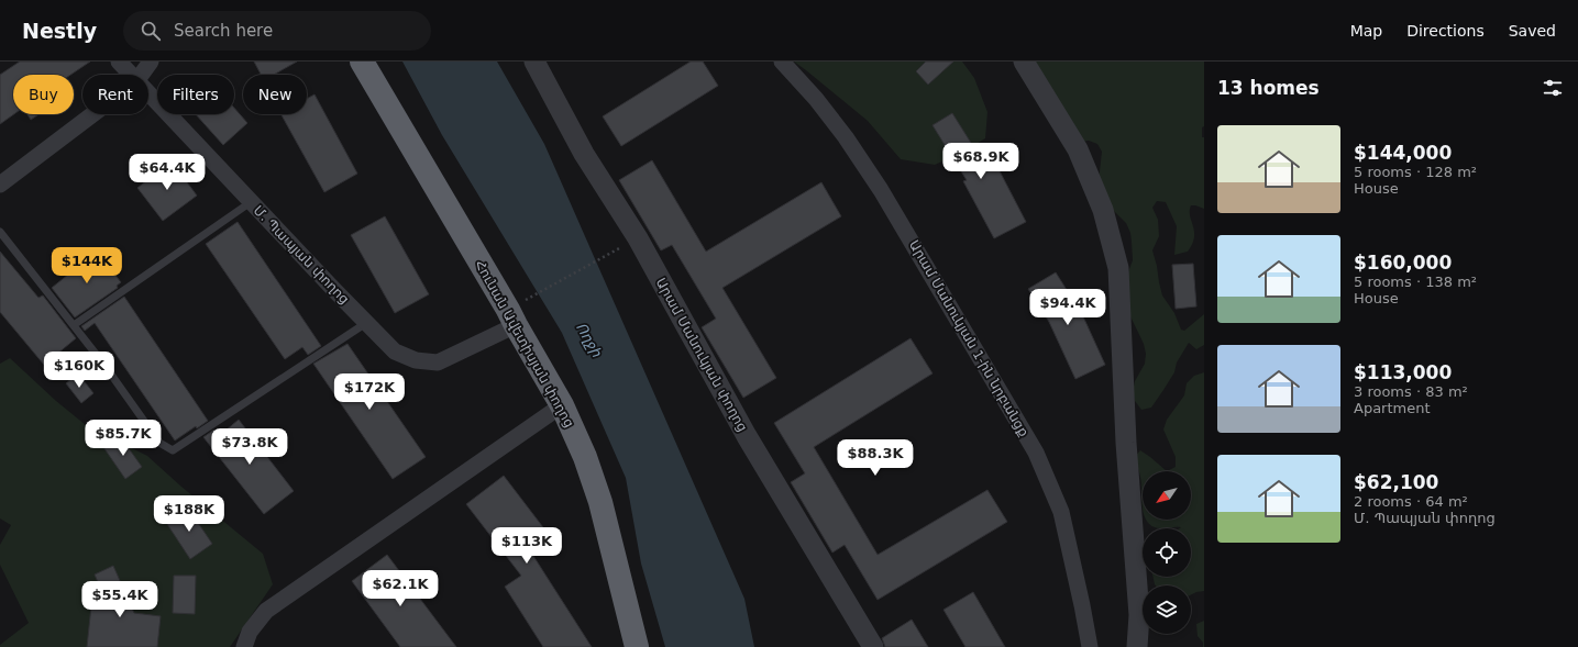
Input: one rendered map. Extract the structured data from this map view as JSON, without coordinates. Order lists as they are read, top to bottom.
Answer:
{
  "streets": {
    "highway": ["Հունան Ավետիսյան փողոց"],
    "street": ["Մ․ Պապյան փողոց", "Արամ Մանուկյան 1-ին նրբանցք", "Արամ Մանուկյան փողոց"]
  },
  "crossings": [
    ["Մ․ Պապյան փողոց", "Հունան Ավետիսյան փողոց"]
  ],
  "water": ["Ողջի"],
  "north": "bottom left",
  "page": {
    "header": "Nestly",
    "search": "Search here",
    "nav": ["Map", "Directions", "Saved"],
    "heading": "13 homes",
    "chip": [
      "Buy",
      "Rent",
      "Filters",
      "New"
    ],
    "list": [
      {
        "name": "$144,000",
        "note": "5 rooms · 128 m² · House"
      },
      {
        "name": "$160,000",
        "note": "5 rooms · 138 m² · House"
      },
      {
        "name": "$113,000",
        "note": "3 rooms · 83 m² · Apartment"
      },
      {
        "name": "$62,100",
        "note": "2 rooms · 64 m² · Մ․ Պապյան փողոց"
      }
    ],
    "price": [
      "$68.9K",
      "$64.4K",
      "$144K",
      "$94.4K",
      "$160K",
      "$172K",
      "$85.7K",
      "$73.8K",
      "$88.3K",
      "$188K",
      "$113K",
      "$62.1K",
      "$55.4K"
    ]
  }
}
